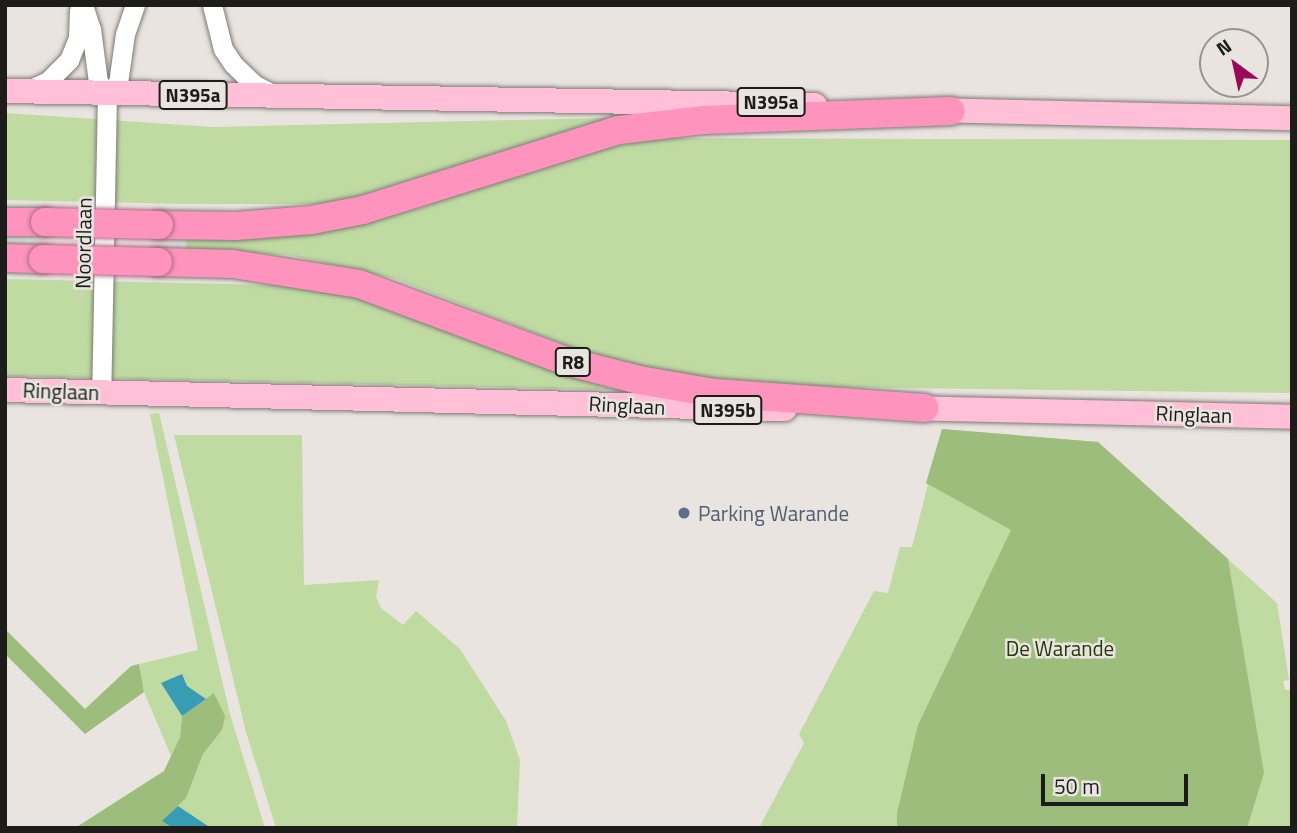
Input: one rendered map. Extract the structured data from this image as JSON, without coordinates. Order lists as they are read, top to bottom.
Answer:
{
  "streets": {
    "highway": ["R8"],
    "main road": ["N395a", "Ringlaan", "N395b"],
    "street": ["Noordlaan"]
  },
  "crossings": [
    ["N395a", "Noordlaan"],
    ["Noordlaan", "Ringlaan"],
    ["R8", "Ringlaan"]
  ],
  "parks": ["De Warande"],
  "places": ["Parking Warande"],
  "scale_bar": "50 m",
  "north": "top left"
}
